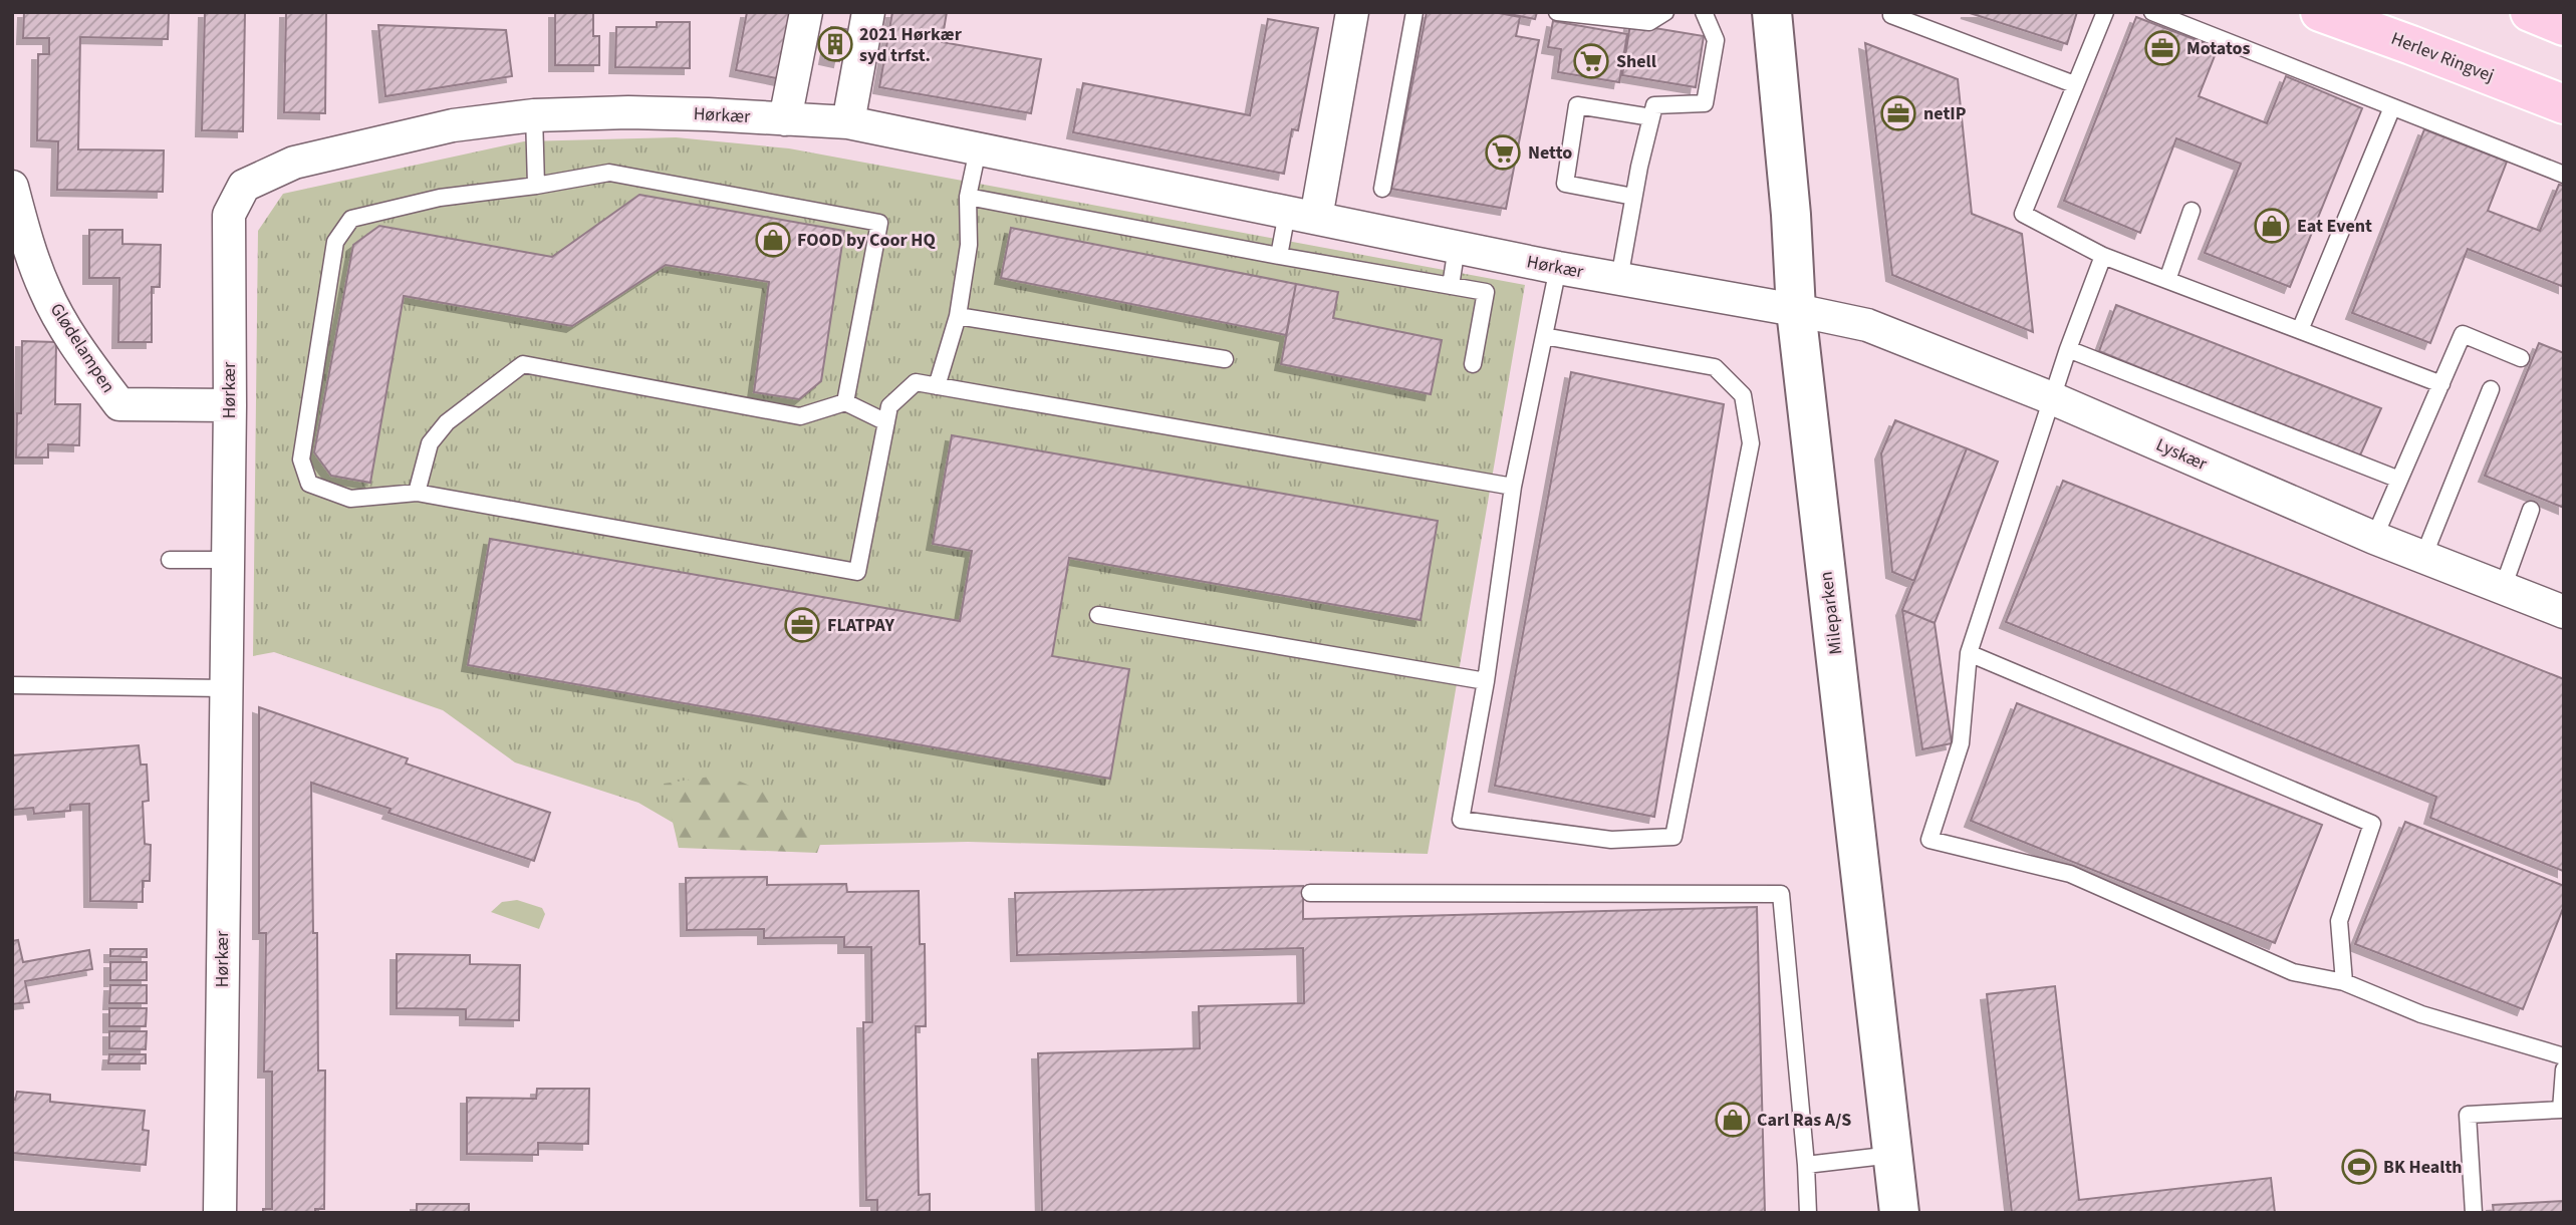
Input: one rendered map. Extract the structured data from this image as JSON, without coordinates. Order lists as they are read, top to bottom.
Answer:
{
  "streets": {
    "main road": ["Herlev Ringvej"],
    "street": [
      "Hørkær",
      "Glødelampen",
      "Lyskær",
      "Mileparken"
    ]
  },
  "crossings": [
    ["Hørkær", "Glødelampen"],
    ["Hørkær", "Lyskær"],
    ["Hørkær", "Mileparken"],
    ["Lyskær", "Mileparken"]
  ],
  "places": {
    "building": ["2021 Hørkær syd trfst."],
    "office": ["Motatos", "netIP", "FLATPAY"],
    "supermarket": ["Shell", "Netto"],
    "shop": ["Eat Event", "FOOD by Coor HQ", "Carl Ras A/S"],
    "sports": ["BK Health"]
  }
}
